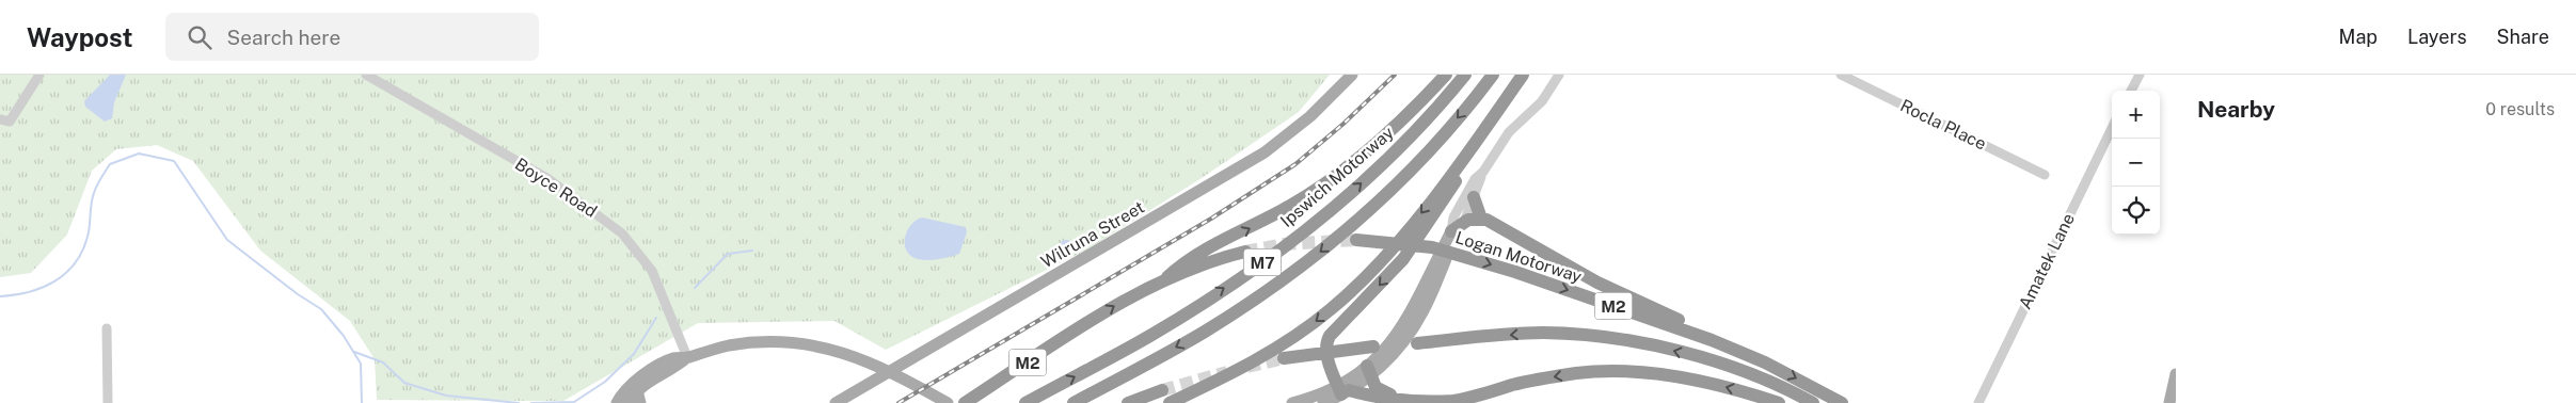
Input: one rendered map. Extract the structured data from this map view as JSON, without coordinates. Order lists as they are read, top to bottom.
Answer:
{
  "streets": {
    "highway": [
      "Ipswich Motorway",
      "Logan Motorway",
      "M7",
      "M2"
    ],
    "main road": ["Wilruna Street"],
    "street": ["Rocla Place", "Boyce Road", "Amatek Lane"]
  },
  "page": {
    "header": "Waypost",
    "search": "Search here",
    "nav": ["Map", "Layers", "Share"],
    "heading": ["Nearby", "0 results"],
    "map_buttons": ["+", "−"]
  }
}
